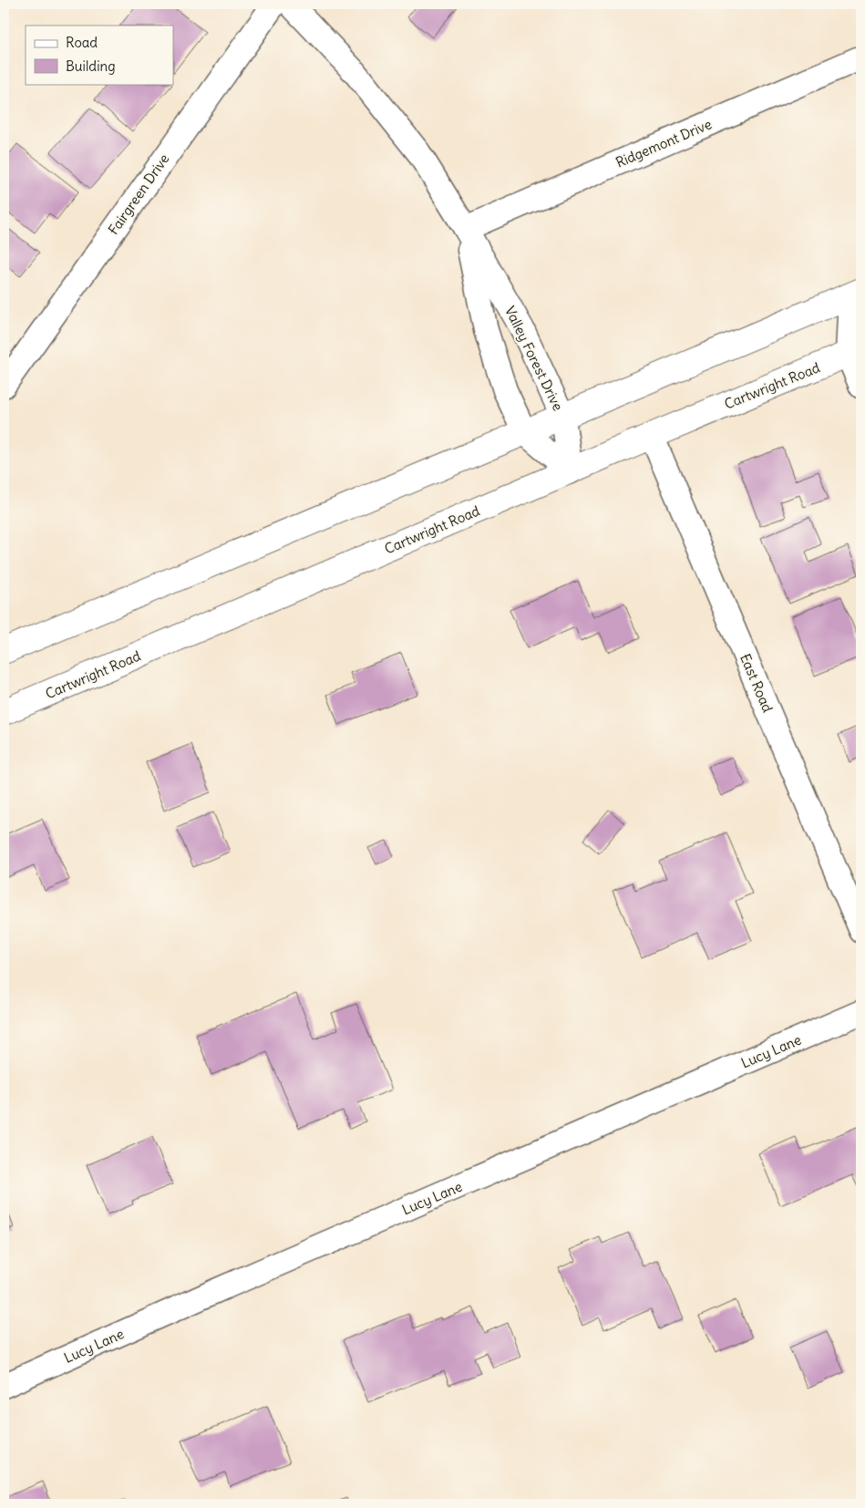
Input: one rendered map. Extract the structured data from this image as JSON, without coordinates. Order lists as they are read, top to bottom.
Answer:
{
  "streets": {
    "main road": ["Cartwright Road"],
    "street": [
      "Ridgemont Drive",
      "Fairgreen Drive",
      "Valley Forest Drive",
      "East Road",
      "Lucy Lane"
    ]
  },
  "crossings": [
    ["Ridgemont Drive", "Valley Forest Drive"],
    ["Valley Forest Drive", "Cartwright Road"],
    ["Cartwright Road", "East Road"]
  ],
  "legend": ["Road", "Building"]
}
